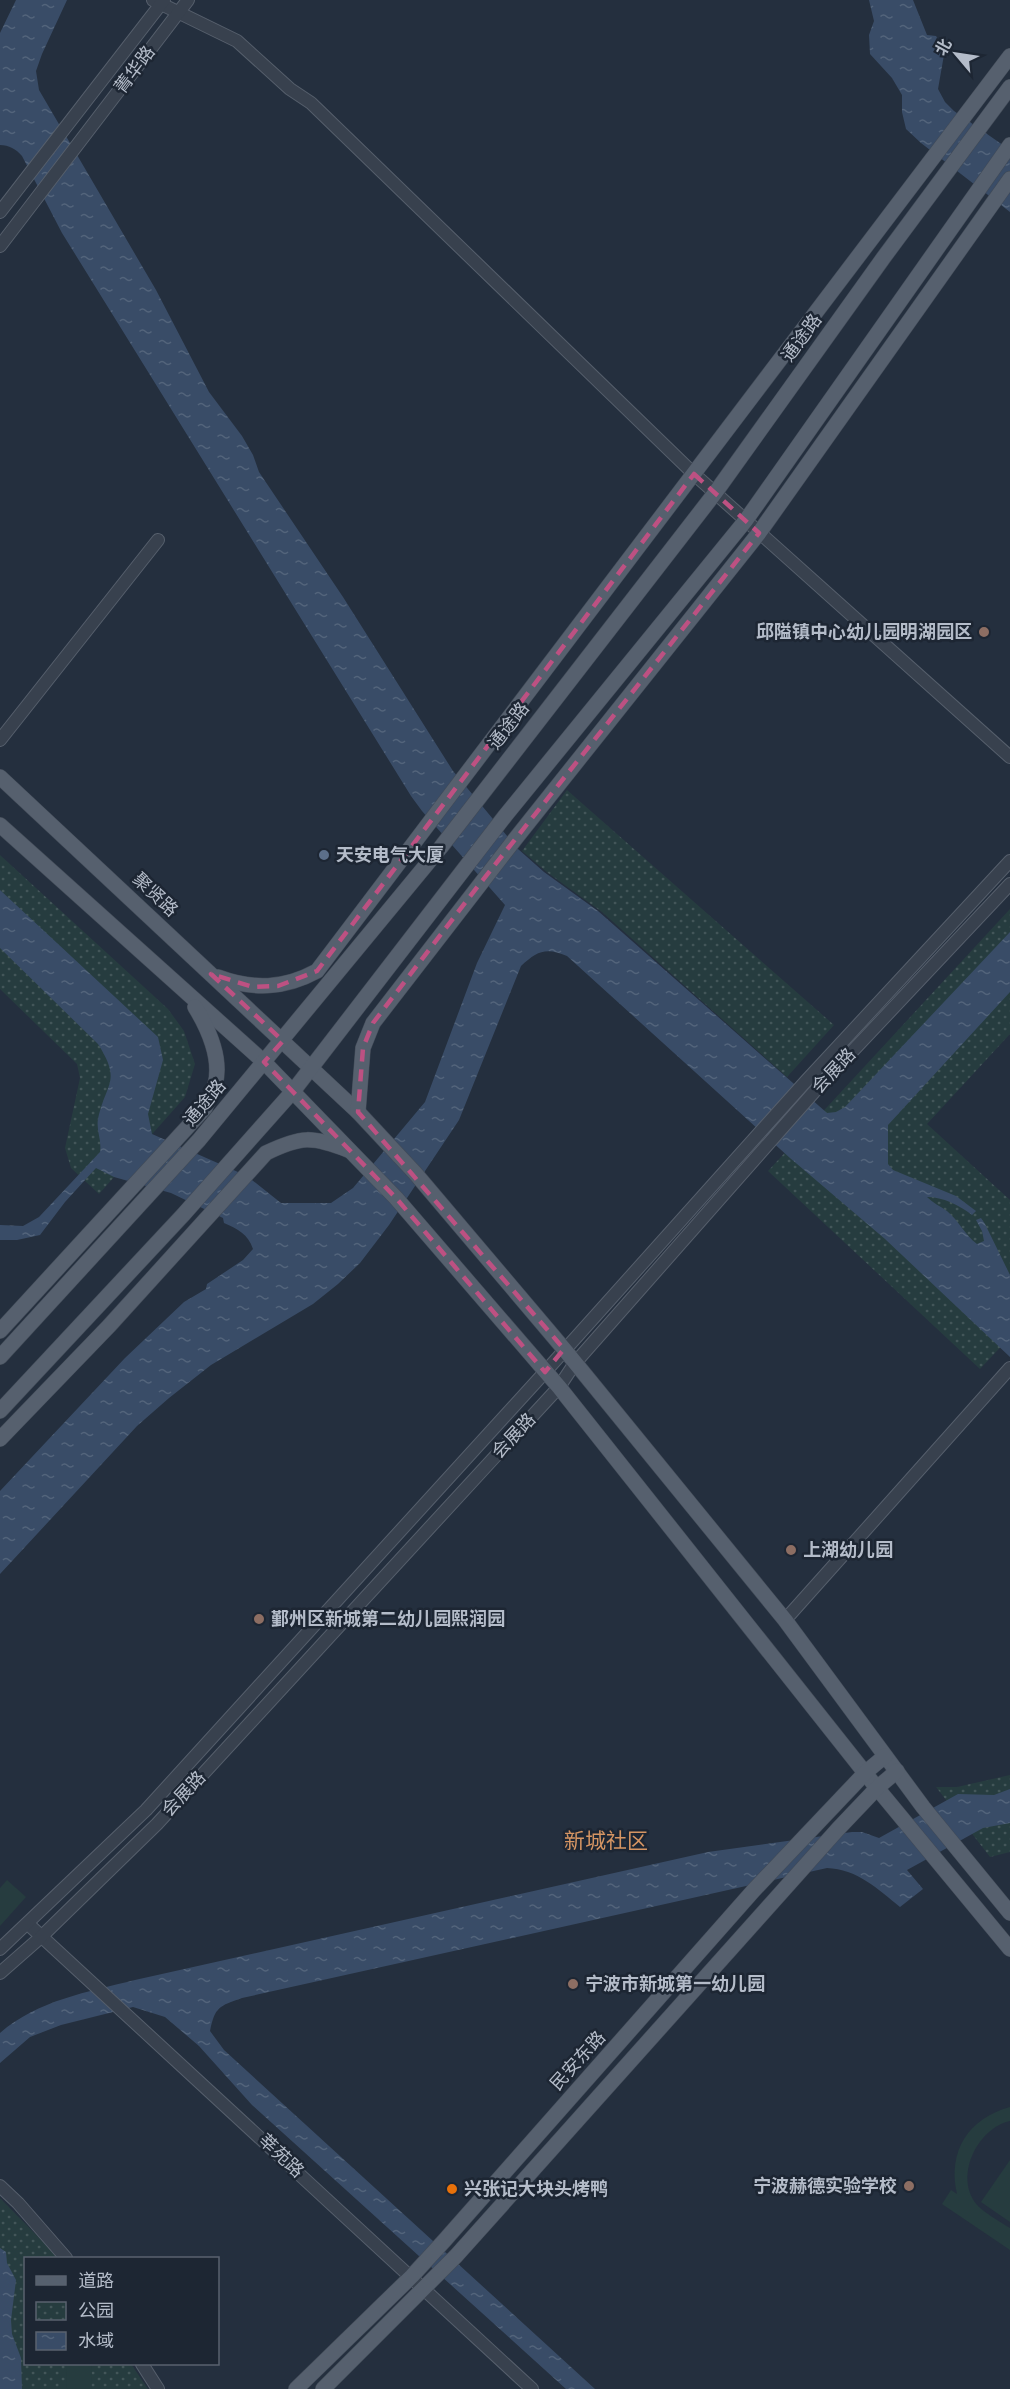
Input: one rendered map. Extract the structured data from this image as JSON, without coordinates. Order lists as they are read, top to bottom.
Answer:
{
  "streets": {
    "main road": ["通途路", "聚贤路", "民安东路"],
    "street": ["菁华路", "会展路", "莘苑路"]
  },
  "crossings": [
    ["通途路", "聚贤路"],
    ["聚贤路", "会展路"],
    ["聚贤路", "民安东路"],
    ["会展路", "莘苑路"],
    ["民安东路", "莘苑路"]
  ],
  "districts": ["新城社区"],
  "places": [
    "邱隘镇中心幼儿园明湖园区",
    "天安电气大厦",
    "上湖幼儿园",
    "鄞州区新城第二幼儿园熙润园",
    "宁波市新城第一幼儿园",
    "宁波赫德实验学校",
    "兴张记大块头烤鸭"
  ],
  "legend": ["道路", "公园", "水域"],
  "north": "top left"
}
